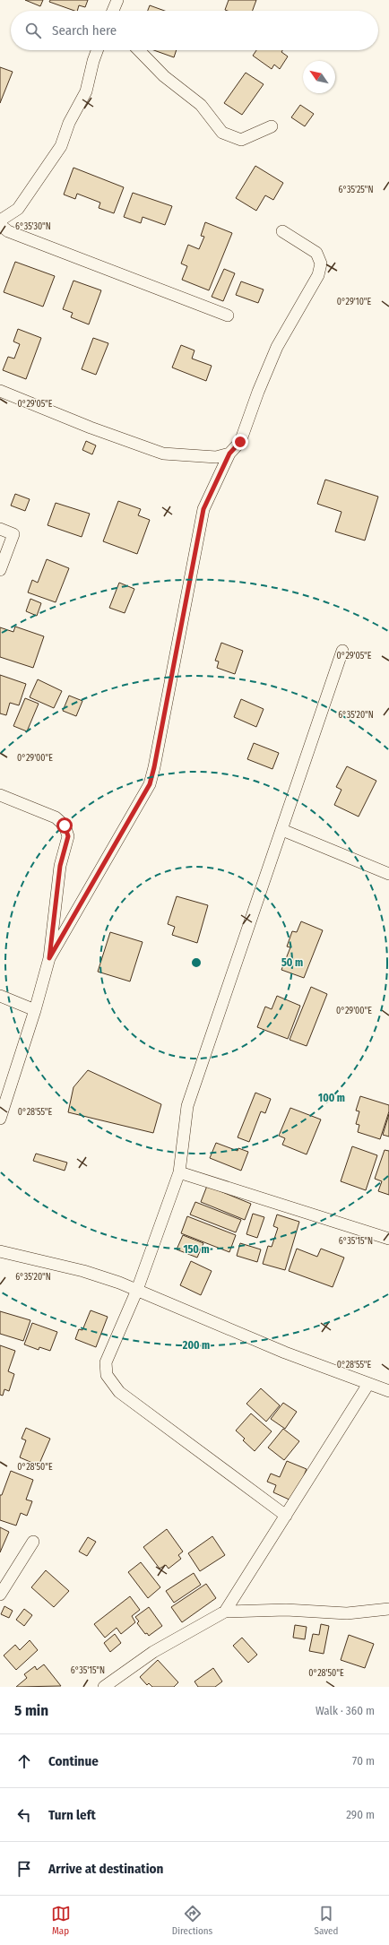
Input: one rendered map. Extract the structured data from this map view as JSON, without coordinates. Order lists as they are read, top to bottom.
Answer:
{
  "north": "top left",
  "page": {
    "search": "Search here",
    "heading": ["5 min", "Walk · 360 m"],
    "list": [
      ["Continue", "70 m"],
      ["Turn left", "290 m"],
      "Arrive at destination"
    ],
    "nav": ["Map", "Directions", "Saved"]
  },
  "coordinates": [
    "6°35'25\"N",
    "6°35'30\"N",
    "0°29'10\"E",
    "0°29'05\"E",
    "6°35'20\"N",
    "0°29'00\"E",
    "0°28'55\"E",
    "6°35'15\"N",
    "0°28'50\"E"
  ],
  "rings": [
    "50 m",
    "100 m",
    "150 m",
    "200 m"
  ]
}
